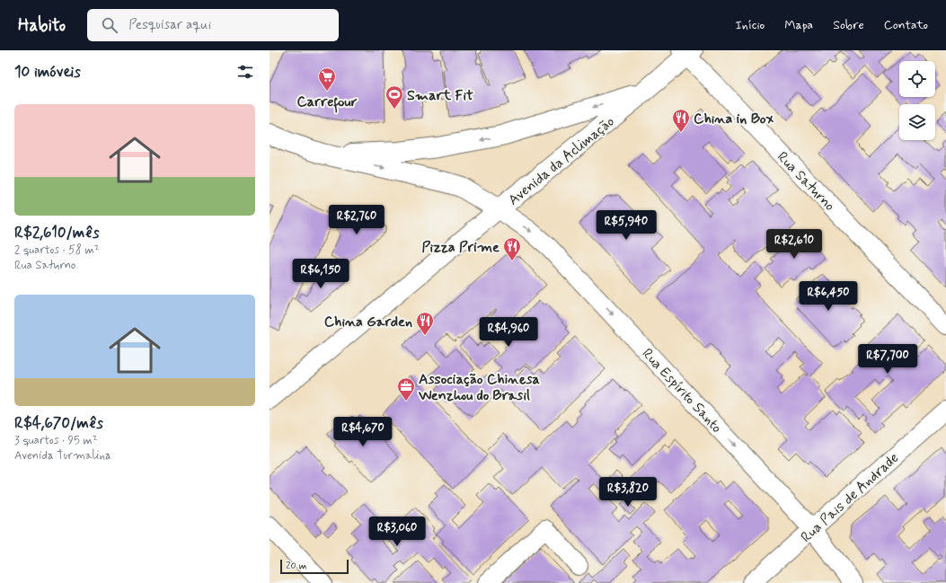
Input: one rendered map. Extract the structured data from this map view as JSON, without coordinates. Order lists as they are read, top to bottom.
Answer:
{
  "streets": {
    "street": [
      "Avenida da Aclimação",
      "Rua Saturno",
      "Rua Espírito Santo",
      "Rua Pais de Andrade"
    ]
  },
  "crossings": [
    ["Avenida da Aclimação", "Rua Saturno"],
    ["Avenida da Aclimação", "Rua Espírito Santo"],
    ["Rua Espírito Santo", "Rua Pais de Andrade"]
  ],
  "one_way": ["Avenida da Aclimação", "Rua Espírito Santo"],
  "places": {
    "supermarket": ["Carrefour"],
    "sports": ["Smart Fit"],
    "restaurant": ["China in Box", "Pizza Prime", "China Garden"],
    "office": ["Associação Chinesa Wenzhou do Brasil"]
  },
  "scale_bar": "20 m",
  "page": {
    "header": "Habito",
    "search": "Pesquisar aqui",
    "nav": [
      "Início",
      "Mapa",
      "Sobre",
      "Contato"
    ],
    "heading": "10 imóveis",
    "list": [
      {
        "name": "R$2,610/mês",
        "note": "2 quartos · 58 m² · Rua Saturno"
      },
      {
        "name": "R$4,670/mês",
        "note": "3 quartos · 95 m² · Avenida Turmalina"
      }
    ],
    "price": [
      "R$2,760",
      "R$5,940",
      "R$2,610",
      "R$6,150",
      "R$6,450",
      "R$4,960",
      "R$7,700",
      "R$4,670",
      "R$3,820",
      "R$3,060"
    ],
    "scale": "20 m"
  }
}
